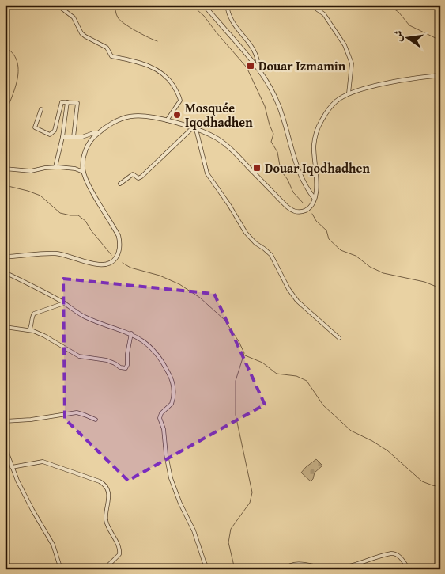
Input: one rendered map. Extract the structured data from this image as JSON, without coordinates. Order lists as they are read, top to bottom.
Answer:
{
  "places": {
    "transit": ["Douar Izmamin", "Douar Iqodhadhen"],
    "other": ["Mosquée Iqodhadhen"]
  },
  "north": "left"
}
